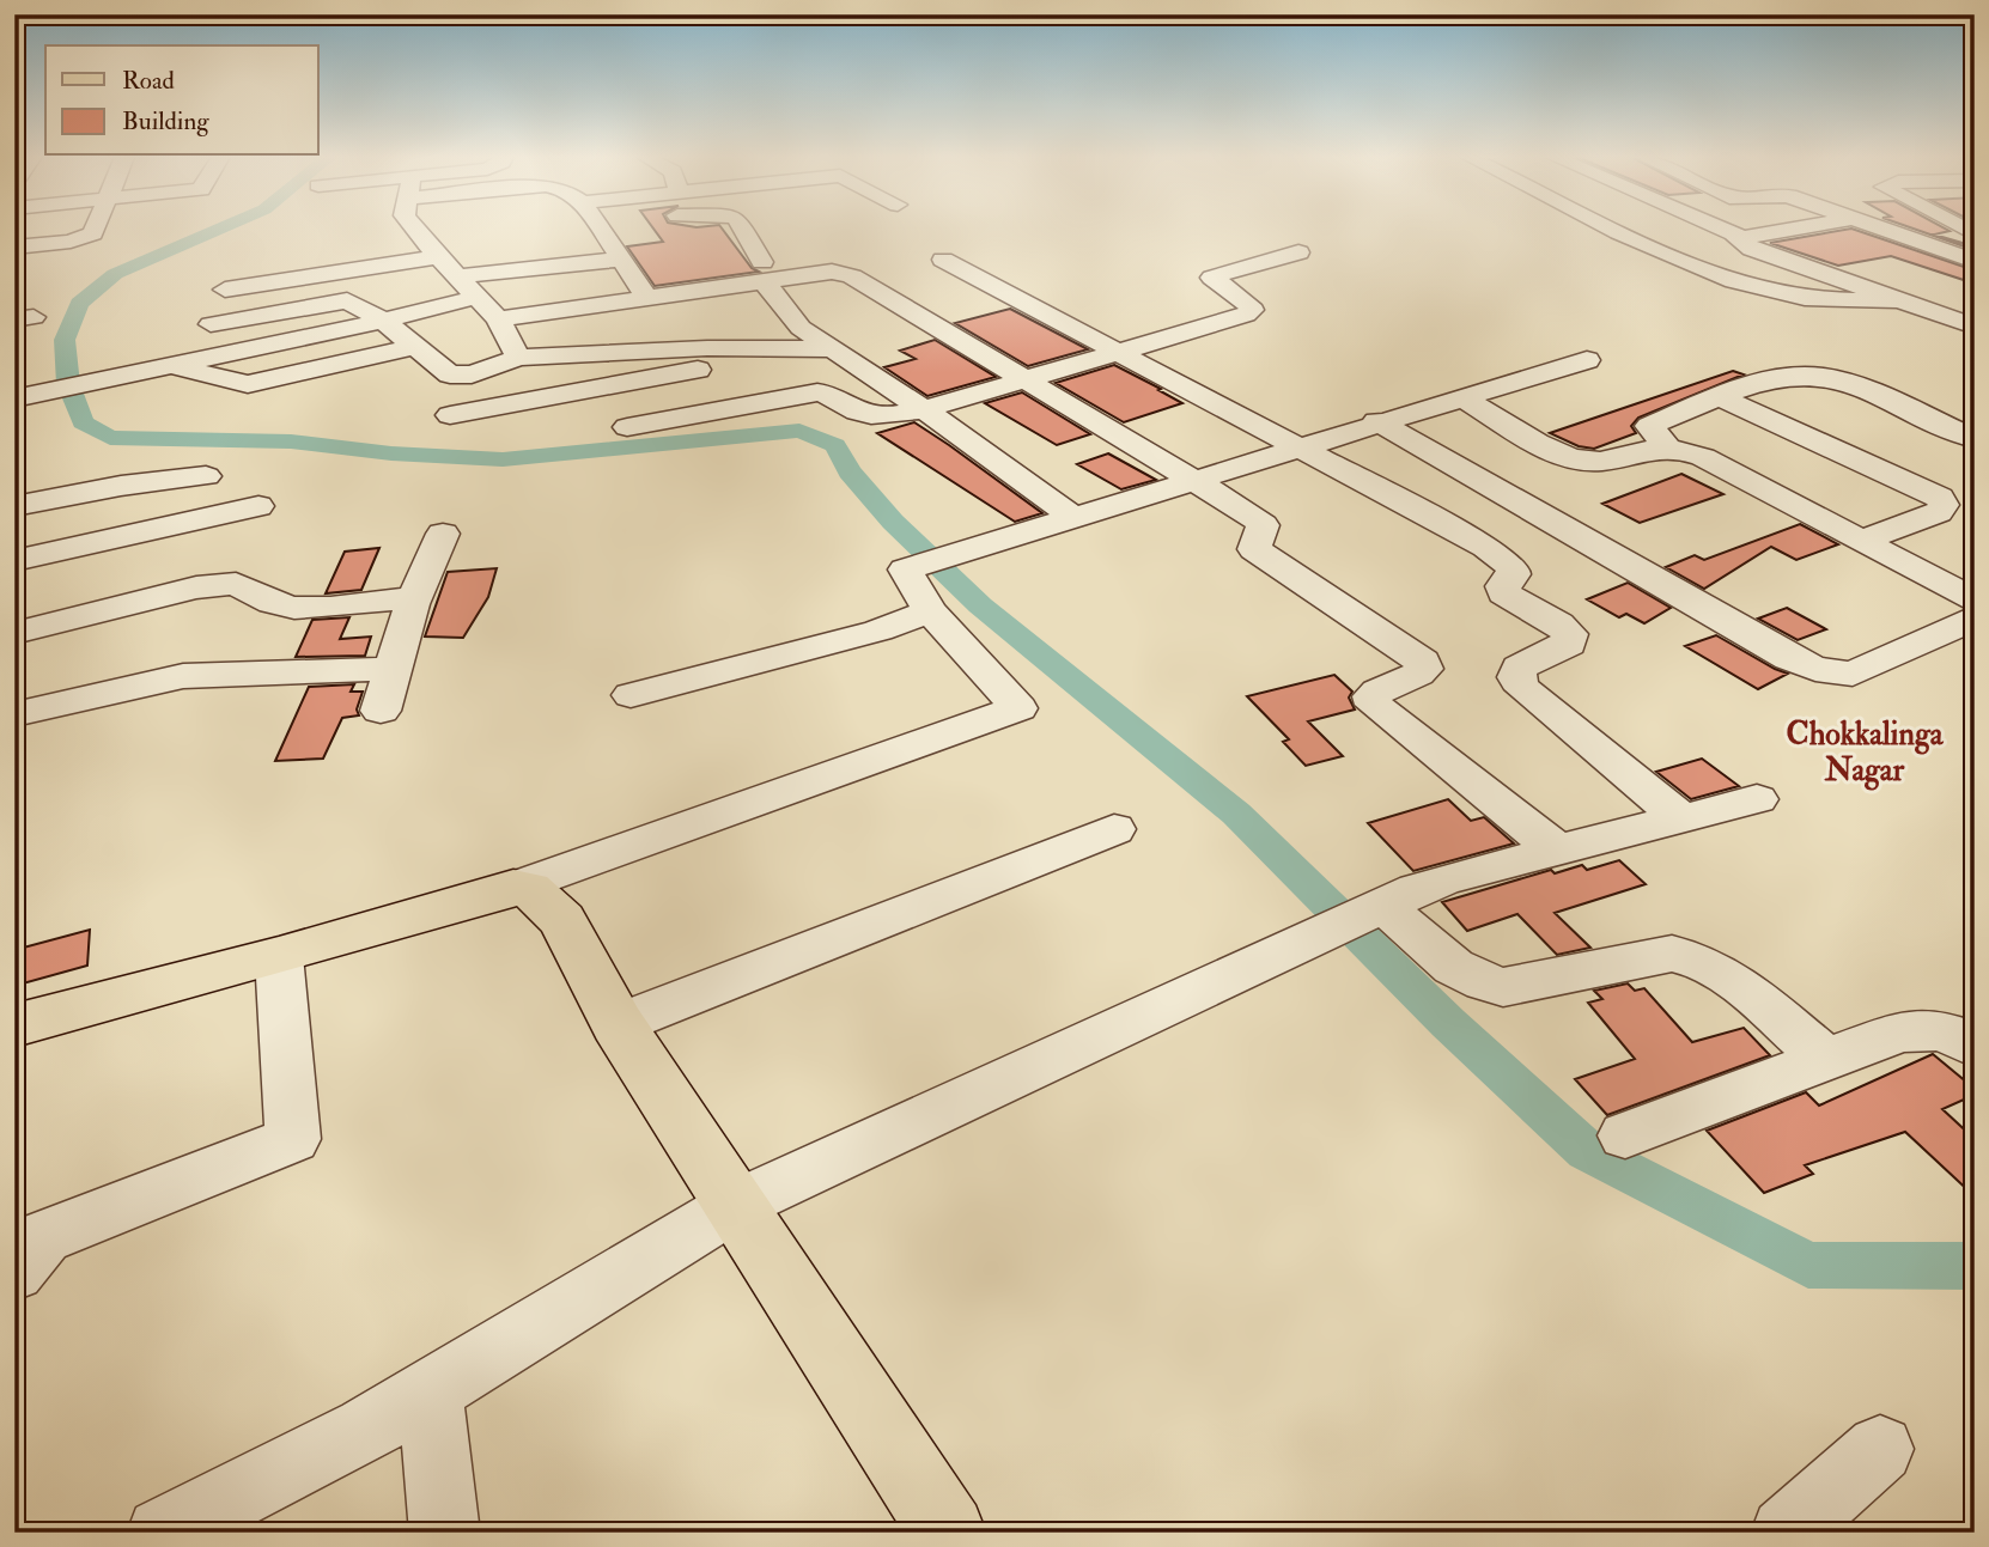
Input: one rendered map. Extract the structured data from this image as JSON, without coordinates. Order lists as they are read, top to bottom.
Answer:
{
  "districts": ["Chokkalinga Nagar"],
  "legend": ["Road", "Building"]
}
